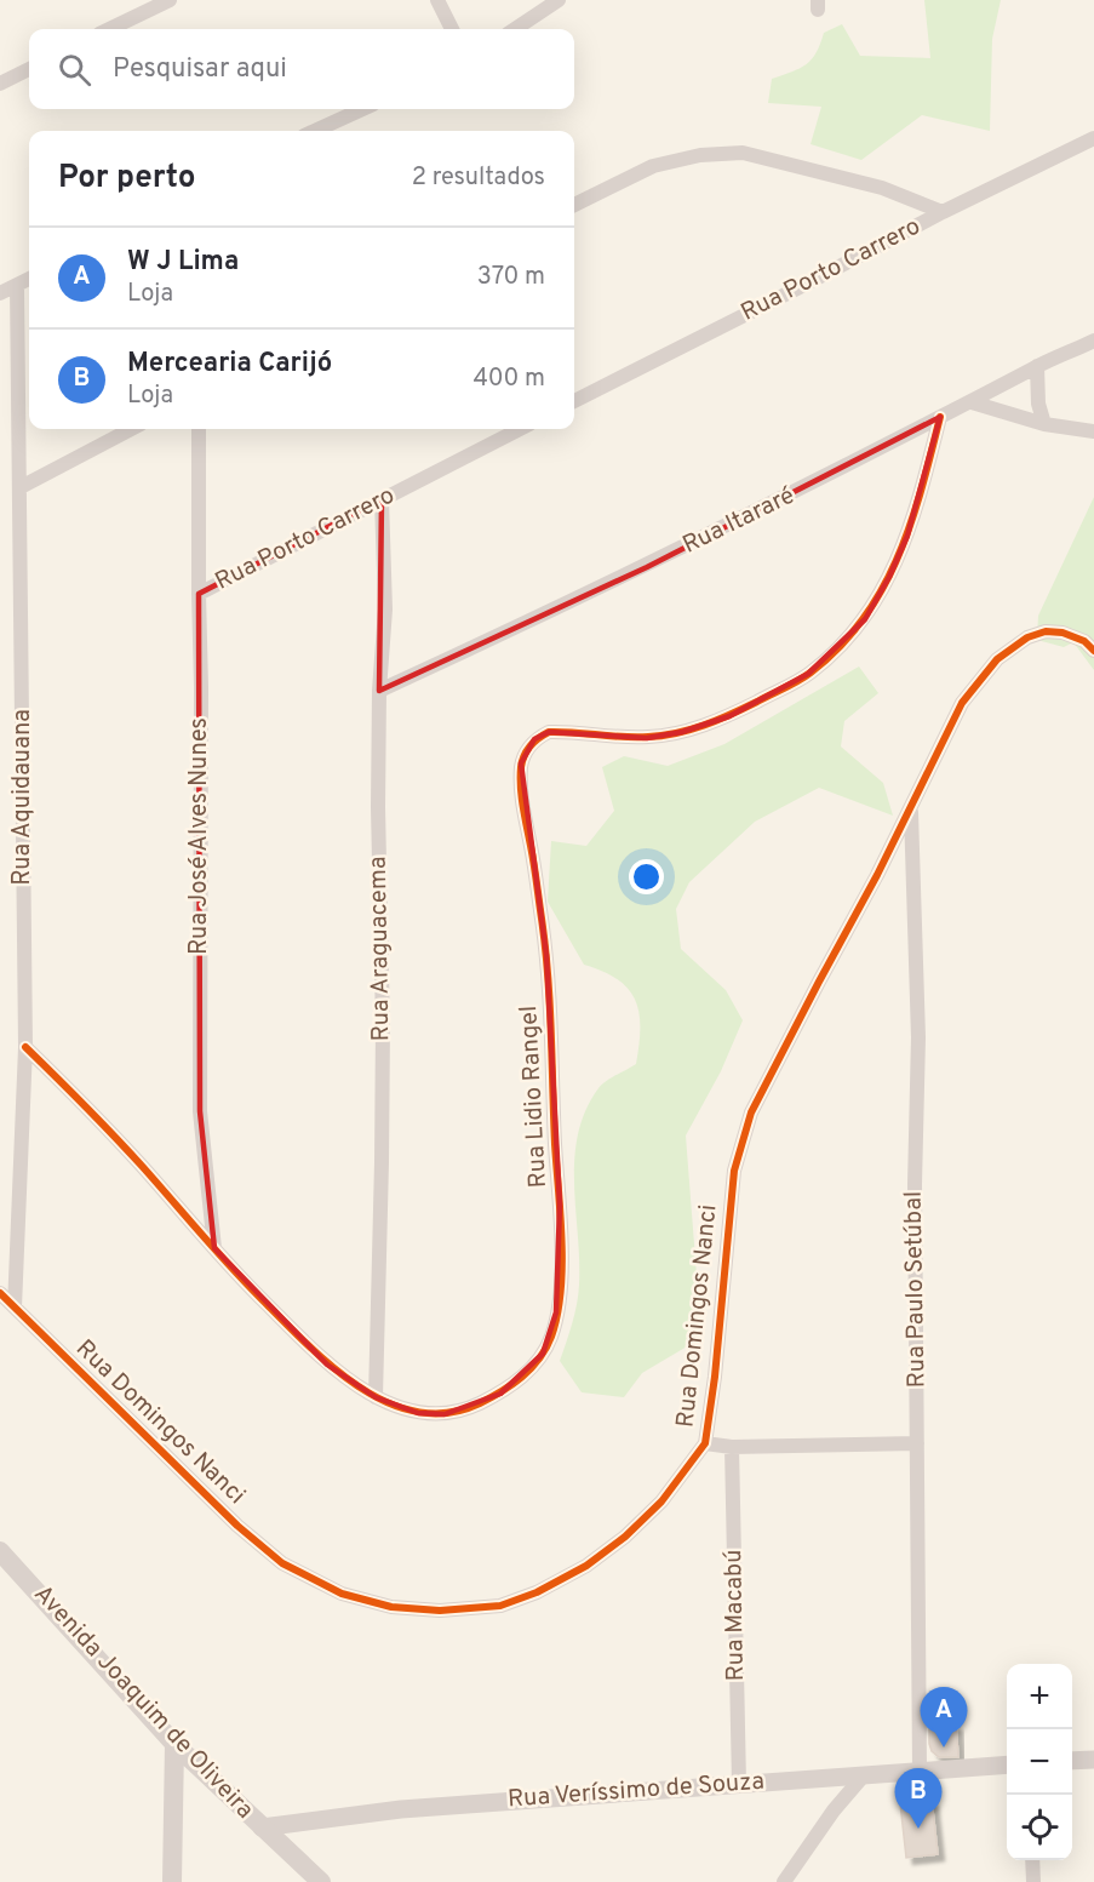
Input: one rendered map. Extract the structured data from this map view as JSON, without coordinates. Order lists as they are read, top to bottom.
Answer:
{
  "streets": {
    "main road": ["Avenida Joaquim de Oliveira"],
    "street": [
      "Rua Porto Carrero",
      "Rua Itararé",
      "Rua Aquidauana",
      "Rua José Alves Nunes",
      "Rua Araguacema",
      "Rua Lidio Rangel",
      "Rua Paulo Setúbal",
      "Rua Domingos Nanci",
      "Rua Macabú",
      "Rua Veríssimo de Souza"
    ]
  },
  "crossings": [
    ["Rua Porto Carrero", "Rua José Alves Nunes"],
    ["Rua Porto Carrero", "Rua Araguacema"],
    ["Rua Itararé", "Rua Araguacema"],
    ["Rua Itararé", "Rua Lidio Rangel"],
    ["Rua Aquidauana", "Rua Lidio Rangel"],
    ["Rua Aquidauana", "Rua Domingos Nanci"],
    ["Rua José Alves Nunes", "Rua Lidio Rangel"],
    ["Rua Araguacema", "Rua Lidio Rangel"],
    ["Rua Paulo Setúbal", "Rua Domingos Nanci"],
    ["Rua Paulo Setúbal", "Rua Veríssimo de Souza"],
    ["Rua Macabú", "Rua Veríssimo de Souza"],
    ["Avenida Joaquim de Oliveira", "Rua Veríssimo de Souza"]
  ],
  "page": {
    "search": "Pesquisar aqui",
    "heading": ["Por perto", "2 resultados"],
    "list": [
      {
        "mark": "A",
        "name": "W J Lima",
        "note": "Loja",
        "value": "370 m"
      },
      {
        "mark": "B",
        "name": "Mercearia Carijó",
        "note": "Loja",
        "value": "400 m"
      }
    ],
    "map_buttons": ["+", "−"],
    "pins": ["A", "B"]
  }
}
